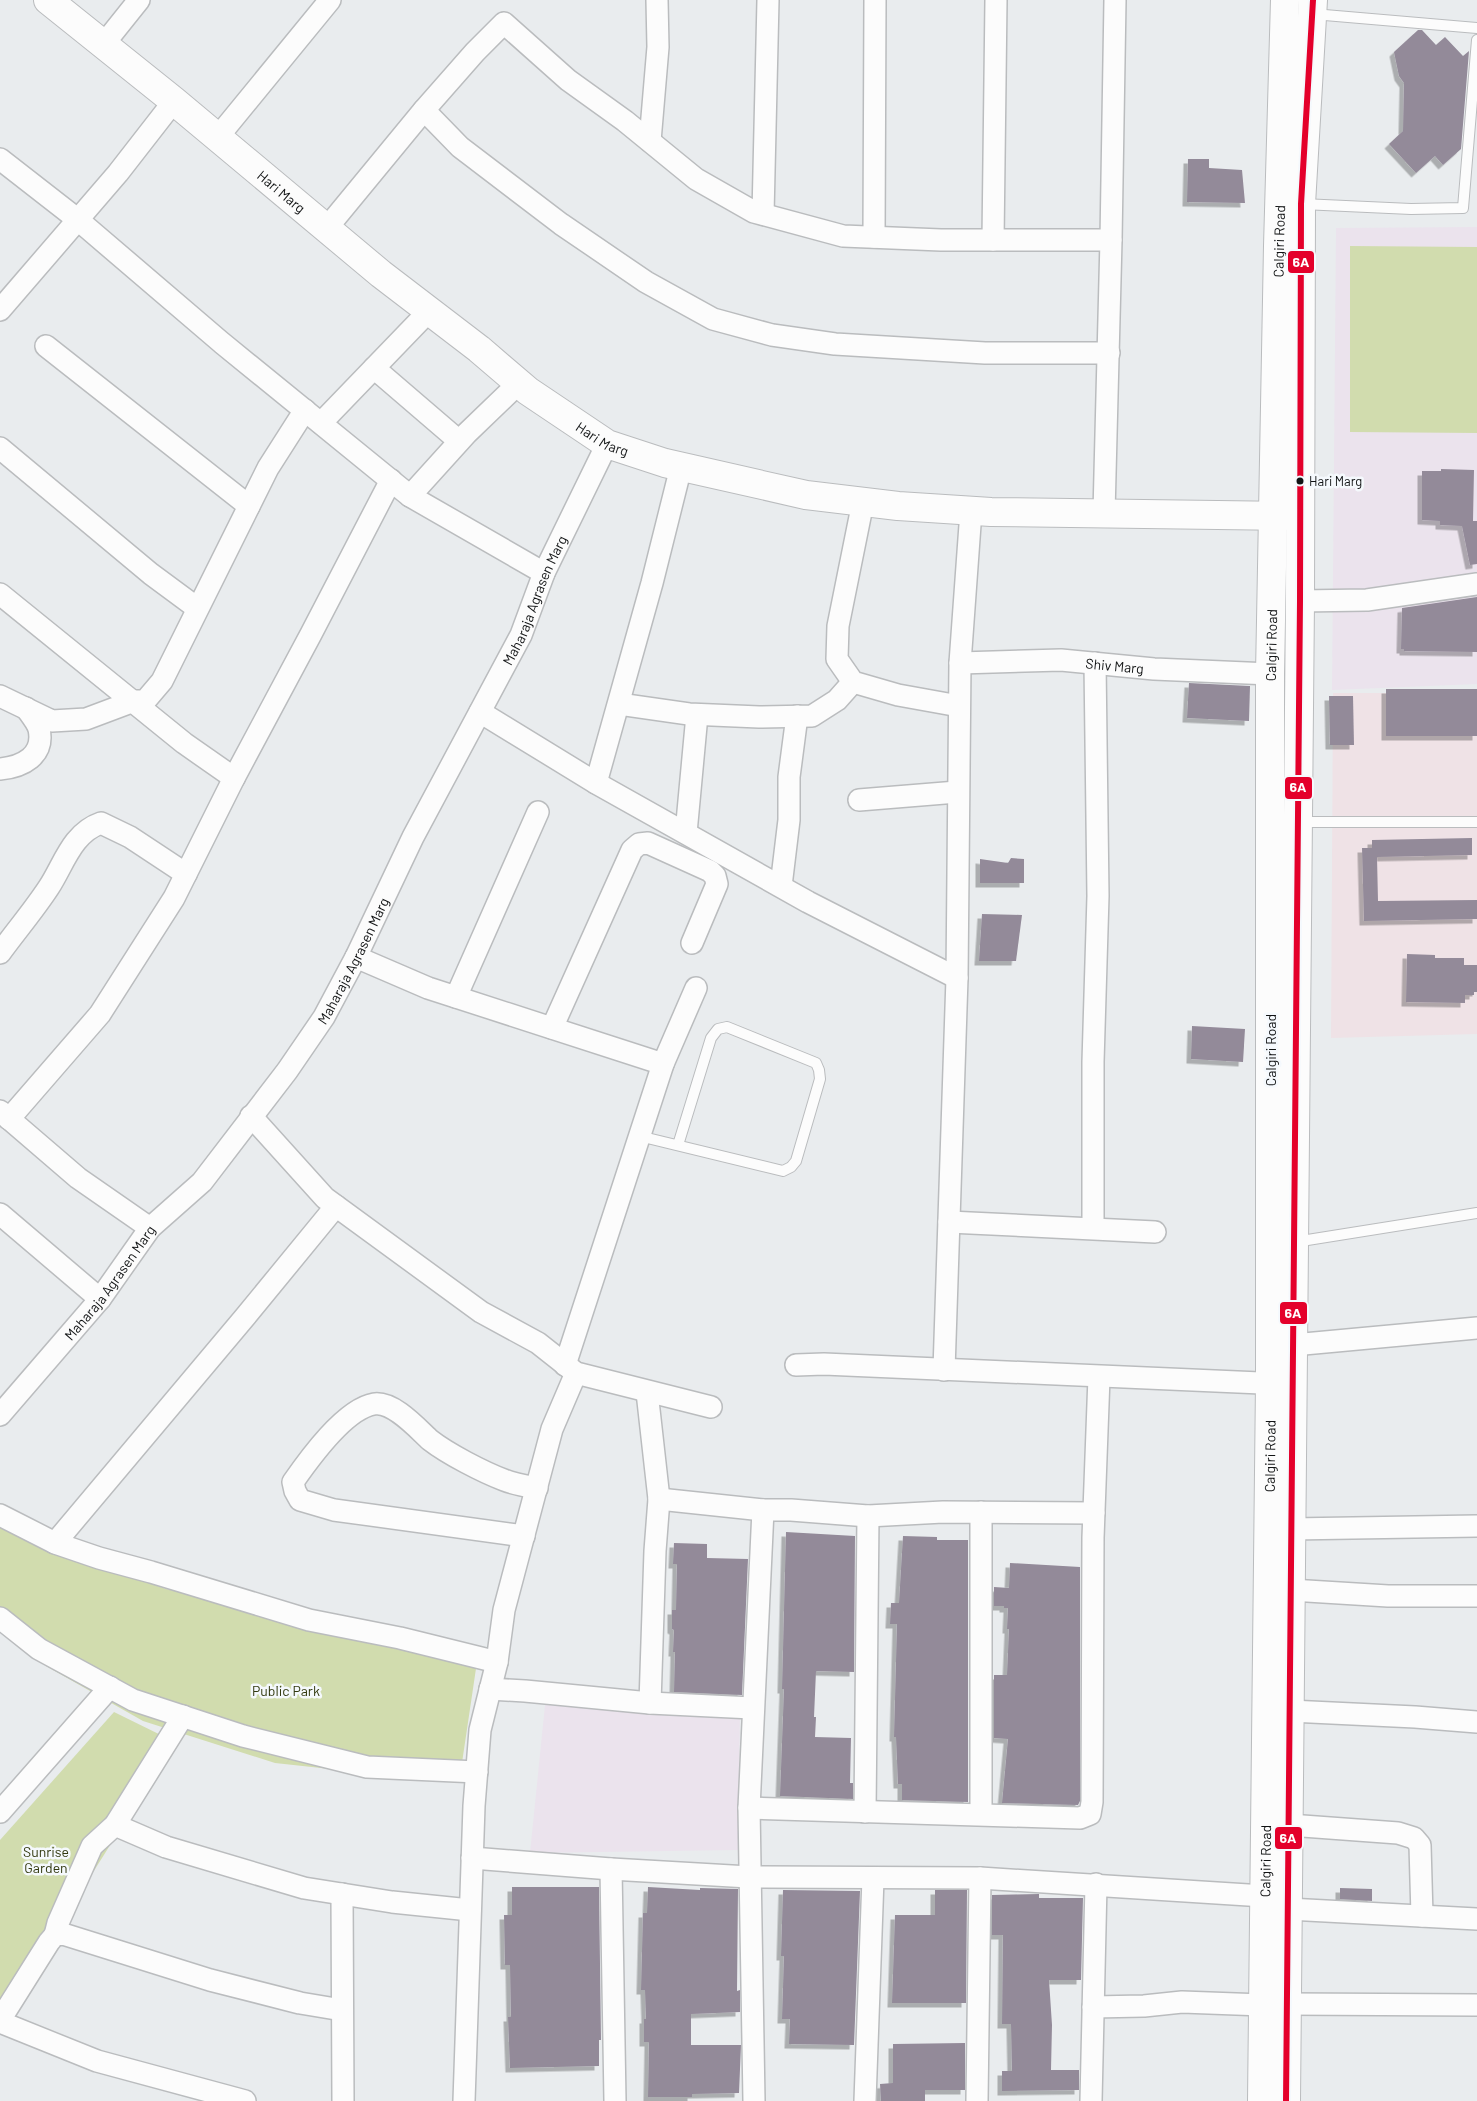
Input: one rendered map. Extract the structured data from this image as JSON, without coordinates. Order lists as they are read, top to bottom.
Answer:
{
  "streets": {
    "main road": ["Hari Marg", "Calgiri Road"],
    "street": ["Maharaja Agrasen Marg", "Shiv Marg"]
  },
  "crossings": [
    ["Hari Marg", "Calgiri Road"],
    ["Hari Marg", "Maharaja Agrasen Marg"],
    ["Calgiri Road", "Shiv Marg"]
  ],
  "parks": ["Public Park", "Sunrise Garden"],
  "places": ["Hari Marg"],
  "lines": ["transit line 6A"]
}
